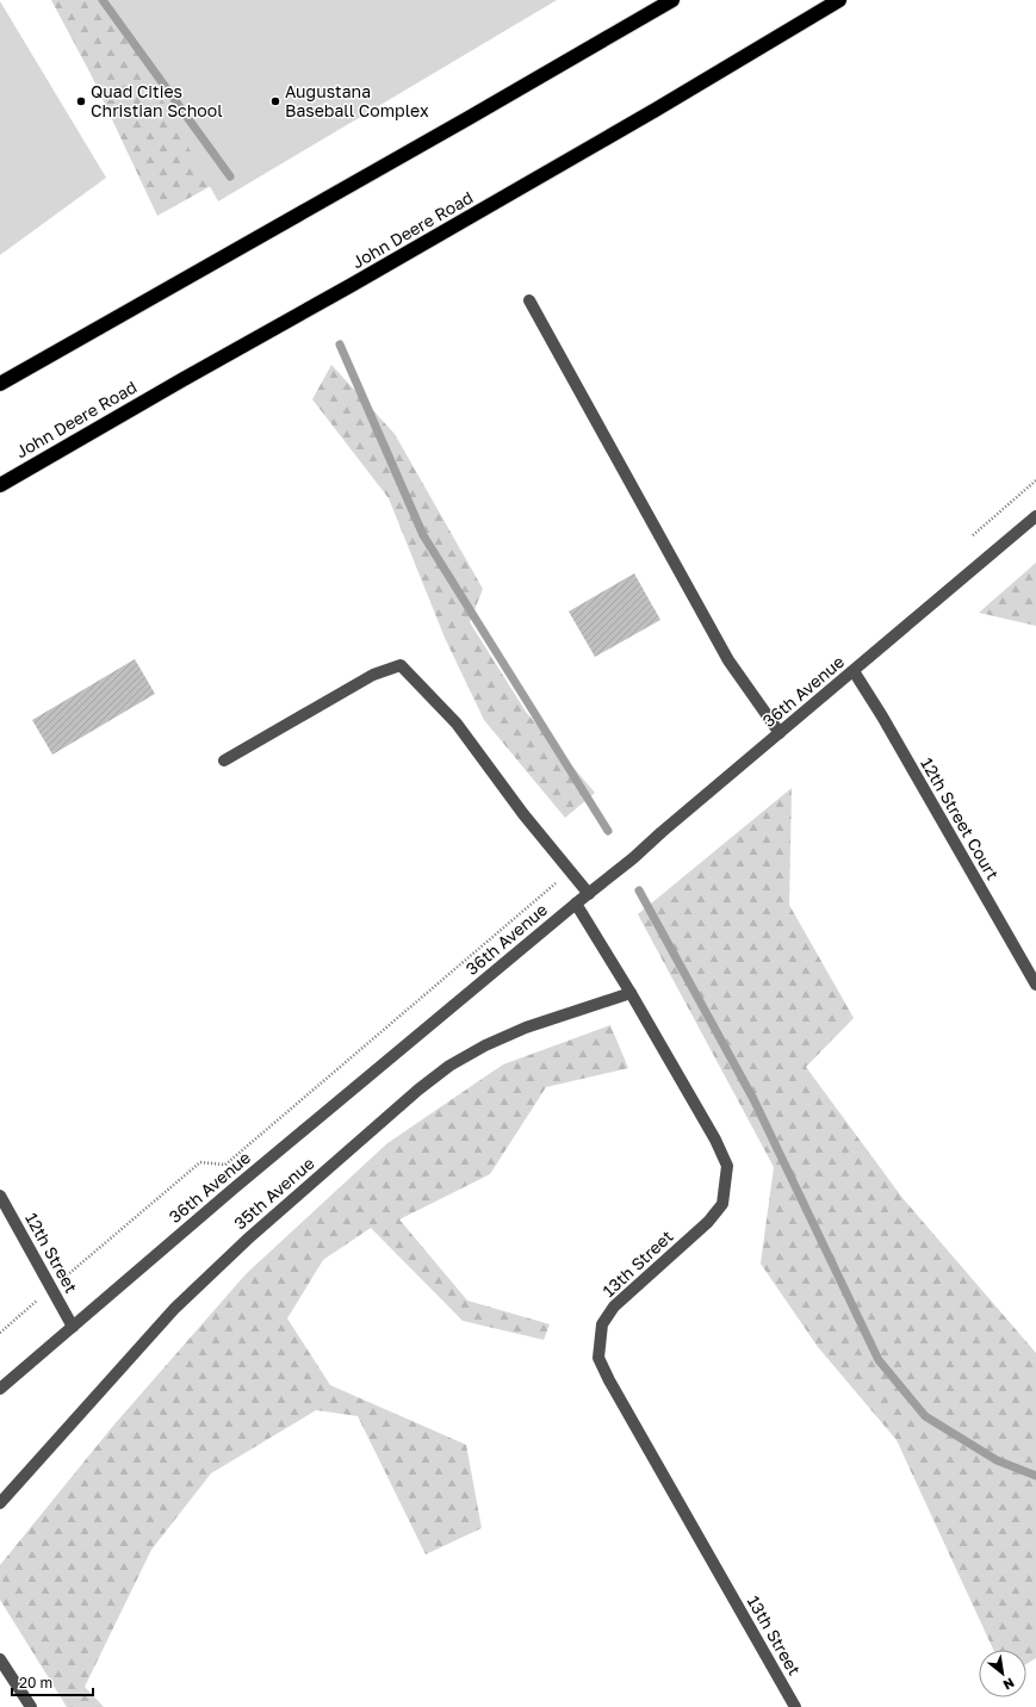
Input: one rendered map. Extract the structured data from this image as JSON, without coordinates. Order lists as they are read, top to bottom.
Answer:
{
  "streets": {
    "highway": ["John Deere Road"],
    "street": [
      "36th Avenue",
      "12th Street Court",
      "35th Avenue",
      "12th Street",
      "13th Street"
    ]
  },
  "crossings": [
    ["36th Avenue", "12th Street Court"],
    ["36th Avenue", "12th Street"],
    ["36th Avenue", "13th Street"],
    ["35th Avenue", "13th Street"]
  ],
  "places": ["Quad Cities Christian School", "Augustana Baseball Complex"],
  "scale_bar": "20 m",
  "north": "bottom right"
}
